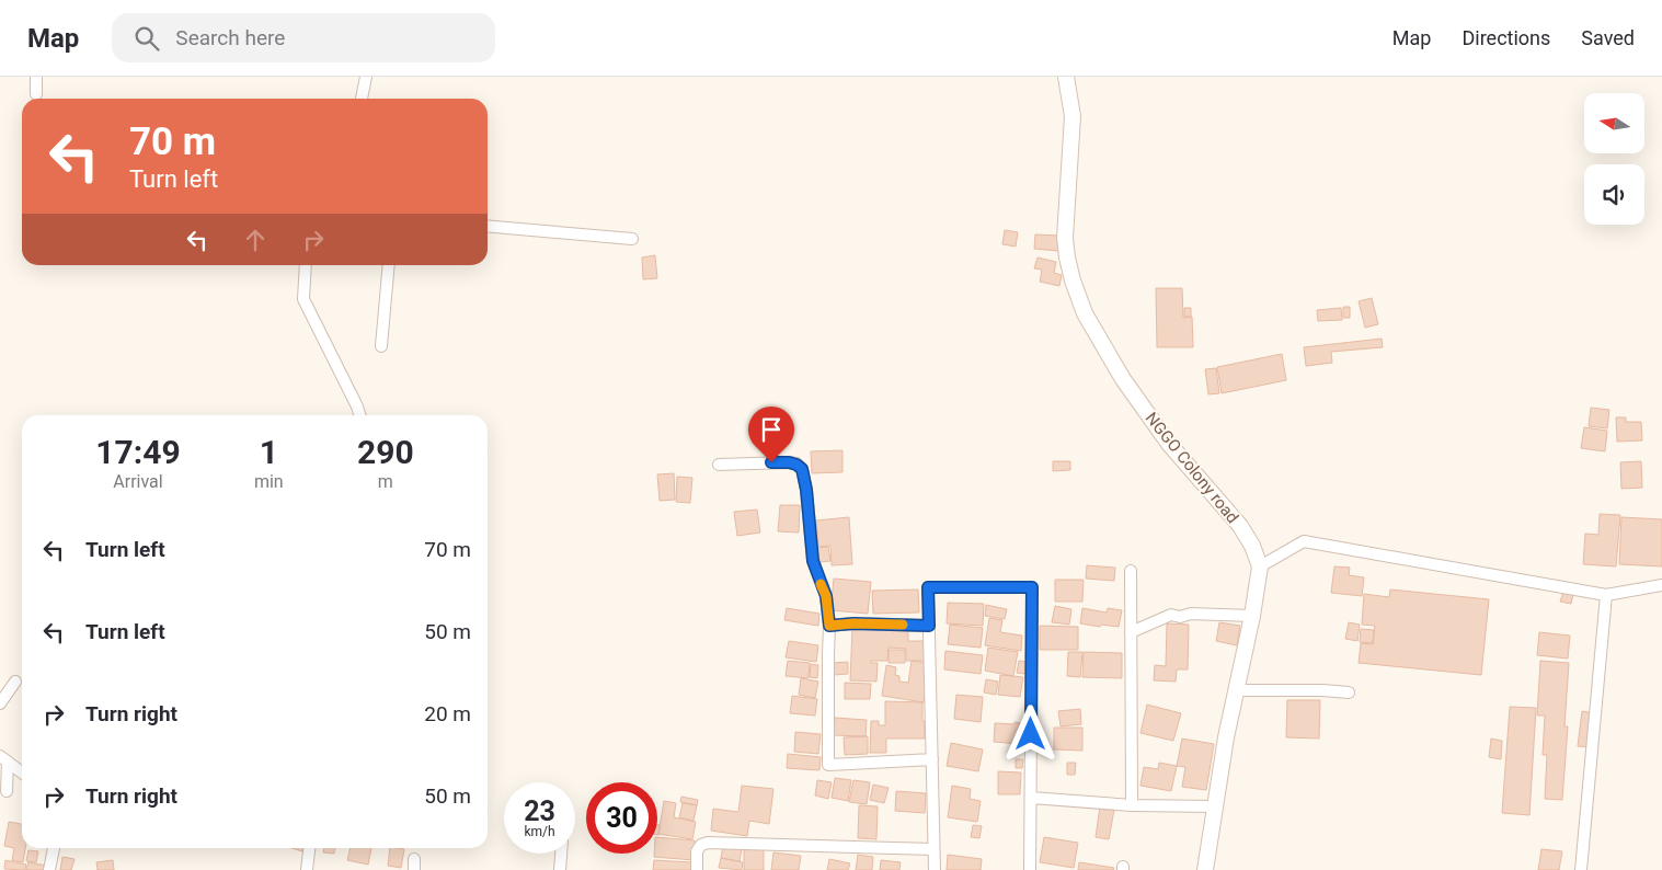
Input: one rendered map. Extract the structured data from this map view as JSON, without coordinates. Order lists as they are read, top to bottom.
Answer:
{
  "streets": {
    "street": ["NGGO Colony road"]
  },
  "north": "left",
  "page": {
    "header": "Map",
    "search": "Search here",
    "nav": ["Map", "Directions", "Saved"],
    "turn": ["70 m", "Turn left"],
    "eta": [
      "17:49",
      "Arrival",
      "1",
      "min",
      "290",
      "m"
    ],
    "list": [
      {
        "name": "Turn left",
        "value": "70 m"
      },
      {
        "name": "Turn left",
        "value": "50 m"
      },
      {
        "name": "Turn right",
        "value": "20 m"
      },
      {
        "name": "Turn right",
        "value": "50 m"
      }
    ],
    "speed": "23 km/h",
    "limit": "30"
  }
}
